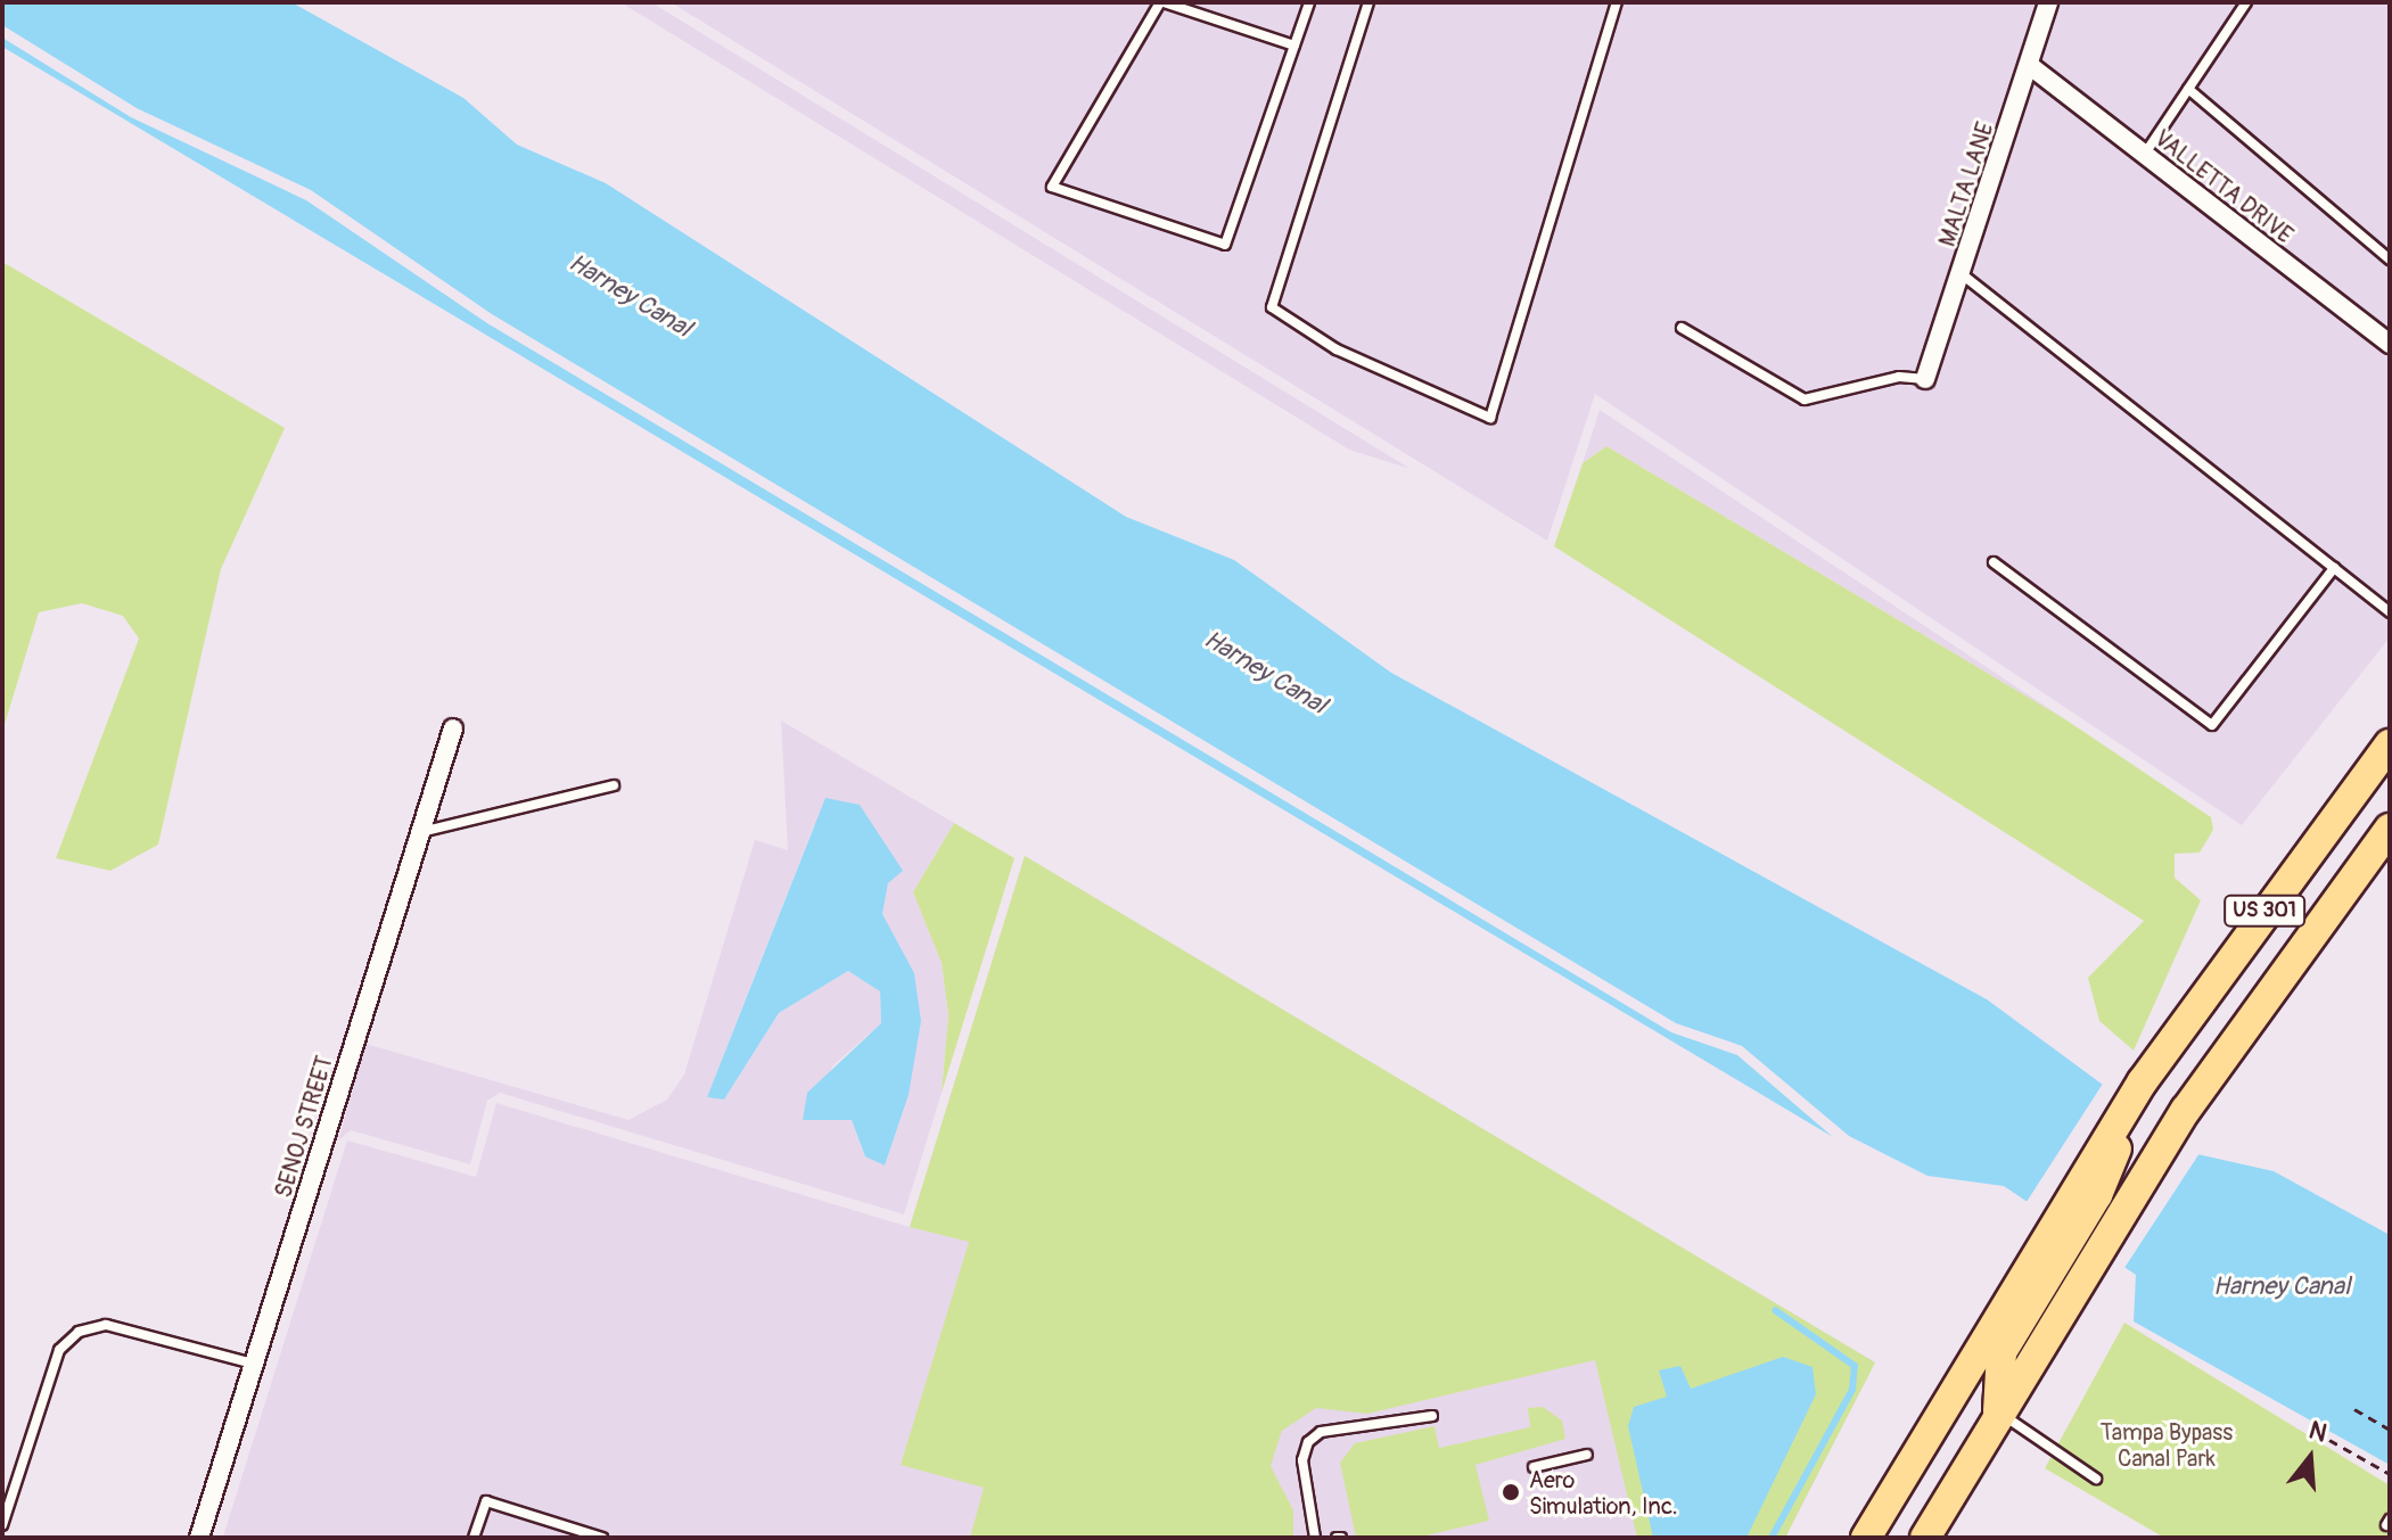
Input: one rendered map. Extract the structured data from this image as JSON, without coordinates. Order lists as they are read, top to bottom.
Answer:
{
  "streets": {
    "main road": ["US 301"],
    "street": ["MALTA LANE", "VALLETTA DRIVE", "SENOJ STREET"]
  },
  "crossings": [
    ["MALTA LANE", "VALLETTA DRIVE"]
  ],
  "water": ["Harney Canal"],
  "parks": ["Tampa Bypass Canal Park"],
  "places": ["Aero Simulation, Inc."],
  "north": "top"
}
